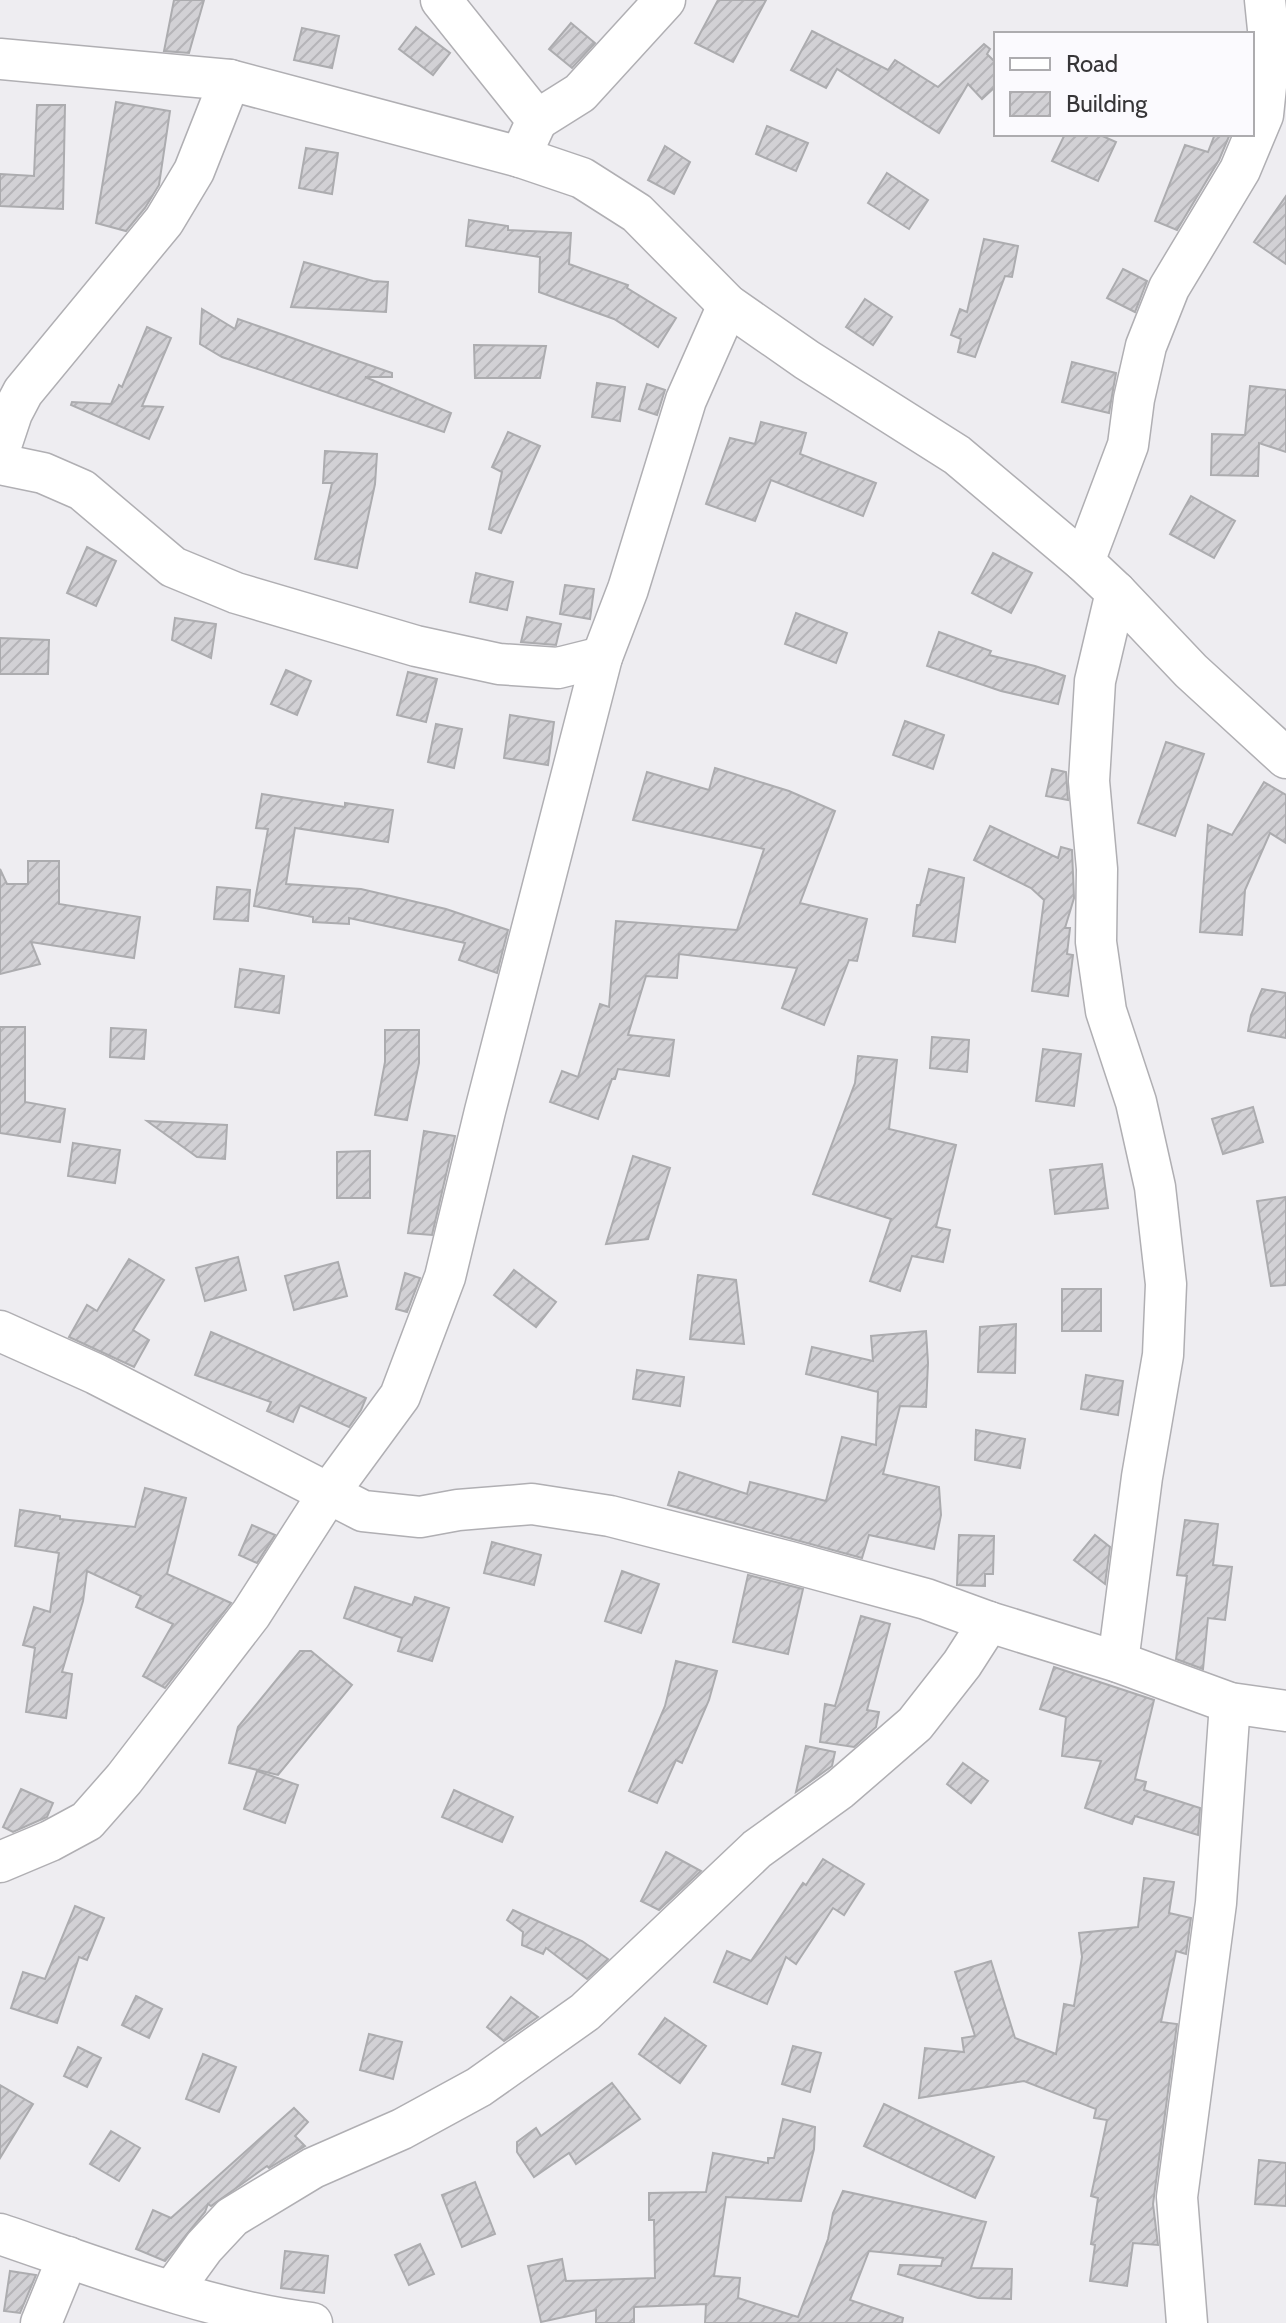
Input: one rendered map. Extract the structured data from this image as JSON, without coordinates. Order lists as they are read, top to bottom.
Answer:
{
  "legend": ["Road", "Building"]
}
